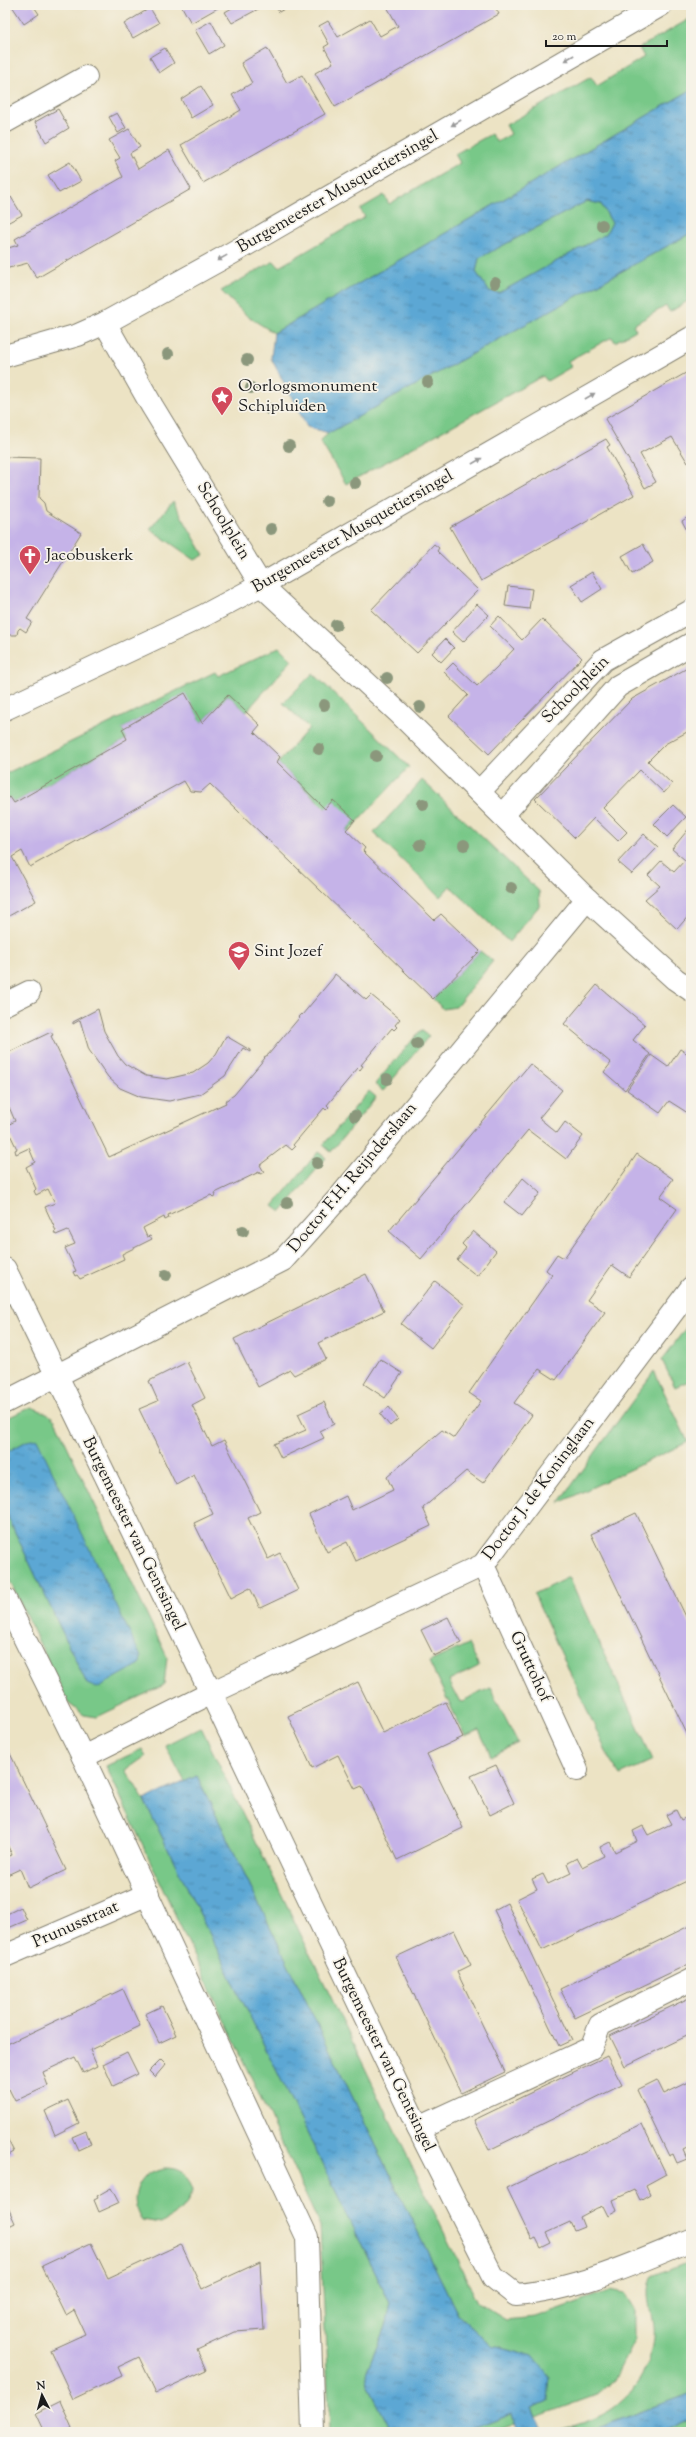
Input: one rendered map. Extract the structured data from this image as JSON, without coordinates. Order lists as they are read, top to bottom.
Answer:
{
  "streets": {
    "street": [
      "Burgemeester Musquetiersingel",
      "Schoolplein",
      "Doctor F.H. Reijnderslaan",
      "Doctor J. de Koninglaan",
      "Burgemeester van Gentsingel",
      "Gruttohof",
      "Prunusstraat"
    ]
  },
  "crossings": [
    ["Burgemeester Musquetiersingel", "Schoolplein"],
    ["Schoolplein", "Doctor F.H. Reijnderslaan"],
    ["Doctor F.H. Reijnderslaan", "Burgemeester van Gentsingel"],
    ["Doctor J. de Koninglaan", "Burgemeester van Gentsingel"],
    ["Doctor J. de Koninglaan", "Gruttohof"]
  ],
  "places": {
    "place": ["Oorlogsmonument Schipluiden"],
    "church": ["Jacobuskerk"],
    "school or university": ["Sint Jozef"]
  },
  "scale_bar": "20 m",
  "north": "top"
}
